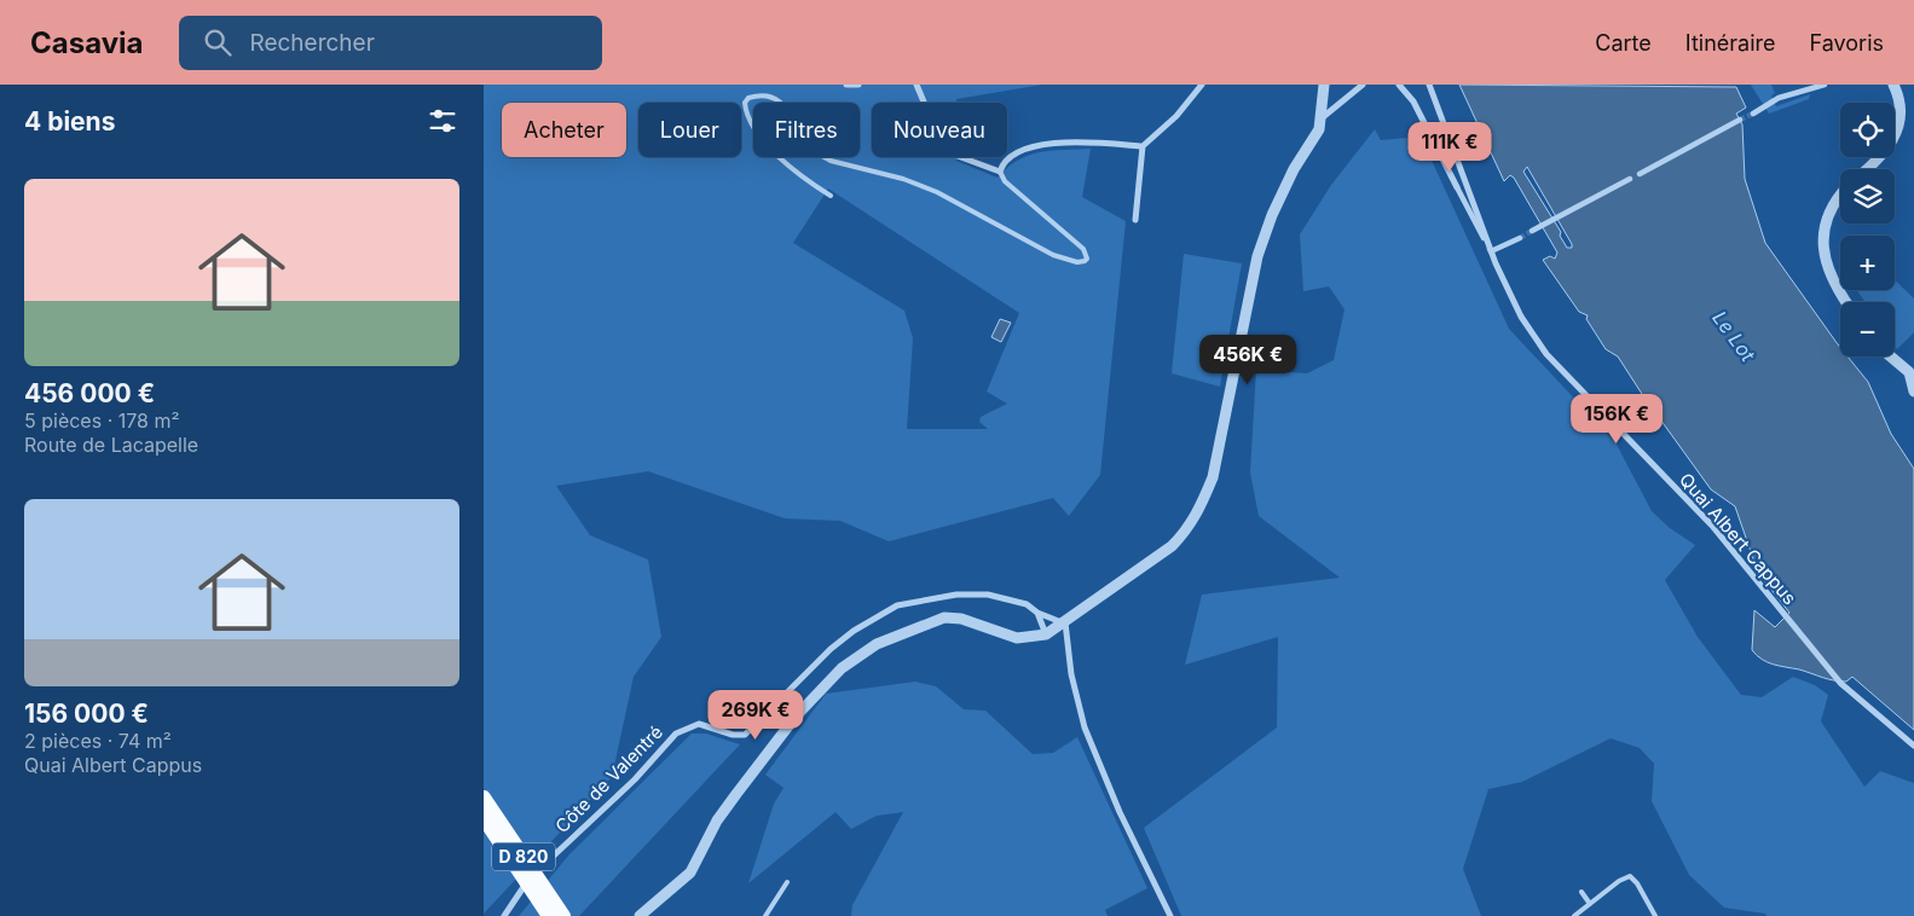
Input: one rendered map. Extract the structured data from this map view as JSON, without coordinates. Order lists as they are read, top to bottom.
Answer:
{
  "streets": {
    "main road": ["D 820"],
    "street": ["Quai Albert Cappus", "Côte de Valentré"]
  },
  "water": ["Le Lot"],
  "page": {
    "header": "Casavia",
    "search": "Rechercher",
    "nav": ["Carte", "Itinéraire", "Favoris"],
    "heading": "4 biens",
    "map_buttons": ["+", "−"],
    "chip": [
      "Acheter",
      "Louer",
      "Filtres",
      "Nouveau"
    ],
    "price": [
      "111K €",
      "456K €",
      "156K €",
      "269K €"
    ],
    "list": [
      {
        "name": "456 000 €",
        "note": "5 pièces · 178 m² · Route de Lacapelle"
      },
      {
        "name": "156 000 €",
        "note": "2 pièces · 74 m² · Quai Albert Cappus"
      }
    ]
  }
}
